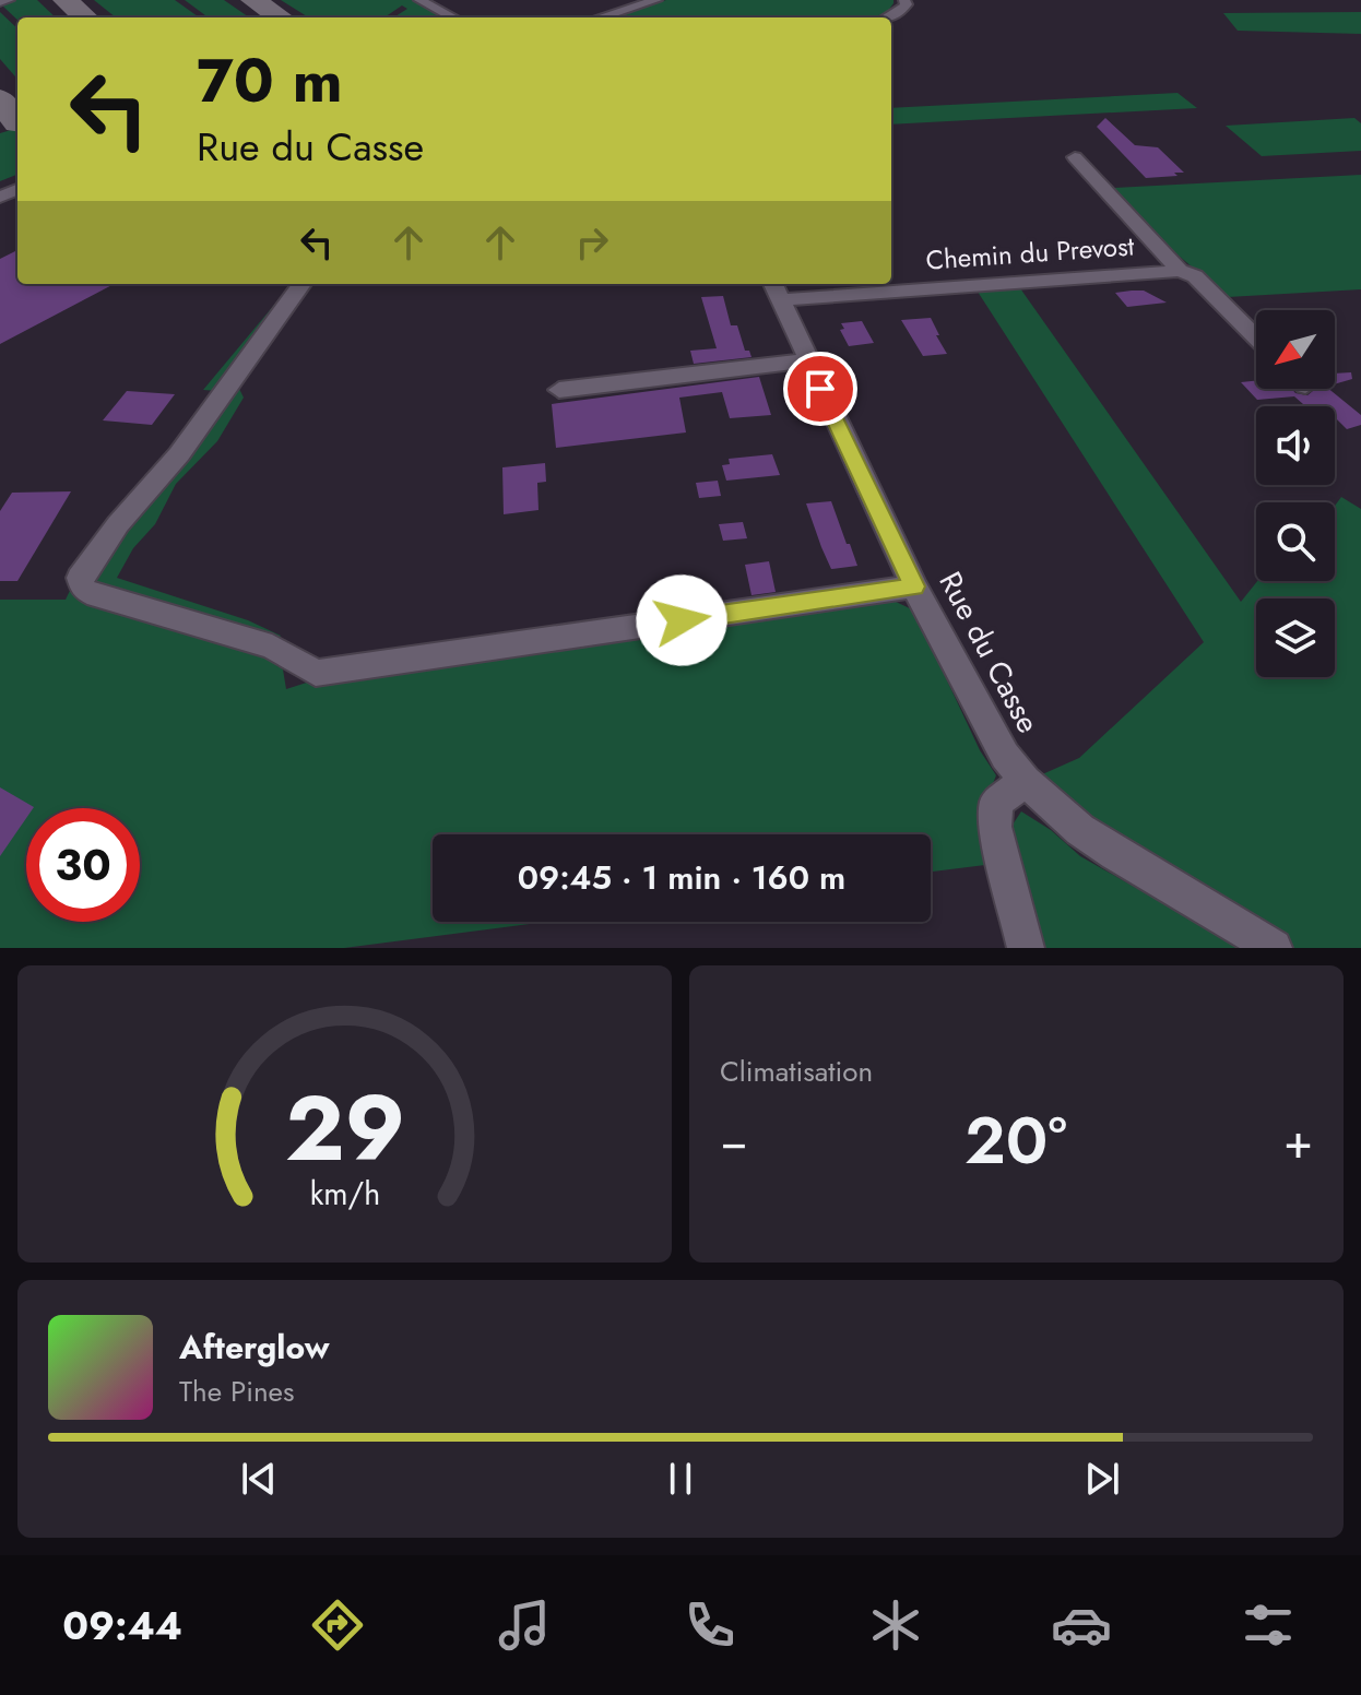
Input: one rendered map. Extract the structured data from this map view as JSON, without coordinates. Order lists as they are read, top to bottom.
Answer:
{
  "streets": {
    "street": ["Chemin du Prevost", "Rue du Casse"]
  },
  "crossings": [
    ["Chemin du Prevost", "Rue du Casse"]
  ],
  "north": "bottom left",
  "page": {
    "turn": ["70 m", "Rue du Casse"],
    "limit": "30",
    "trip": "09:45 · 1 min · 160 m",
    "tile": "Climatisation",
    "heat": ["−", "20°", "+"],
    "song": ["Afterglow", "The Pines"],
    "tabs": "09:44",
    "gauge": ["29", "km/h"]
  }
}
